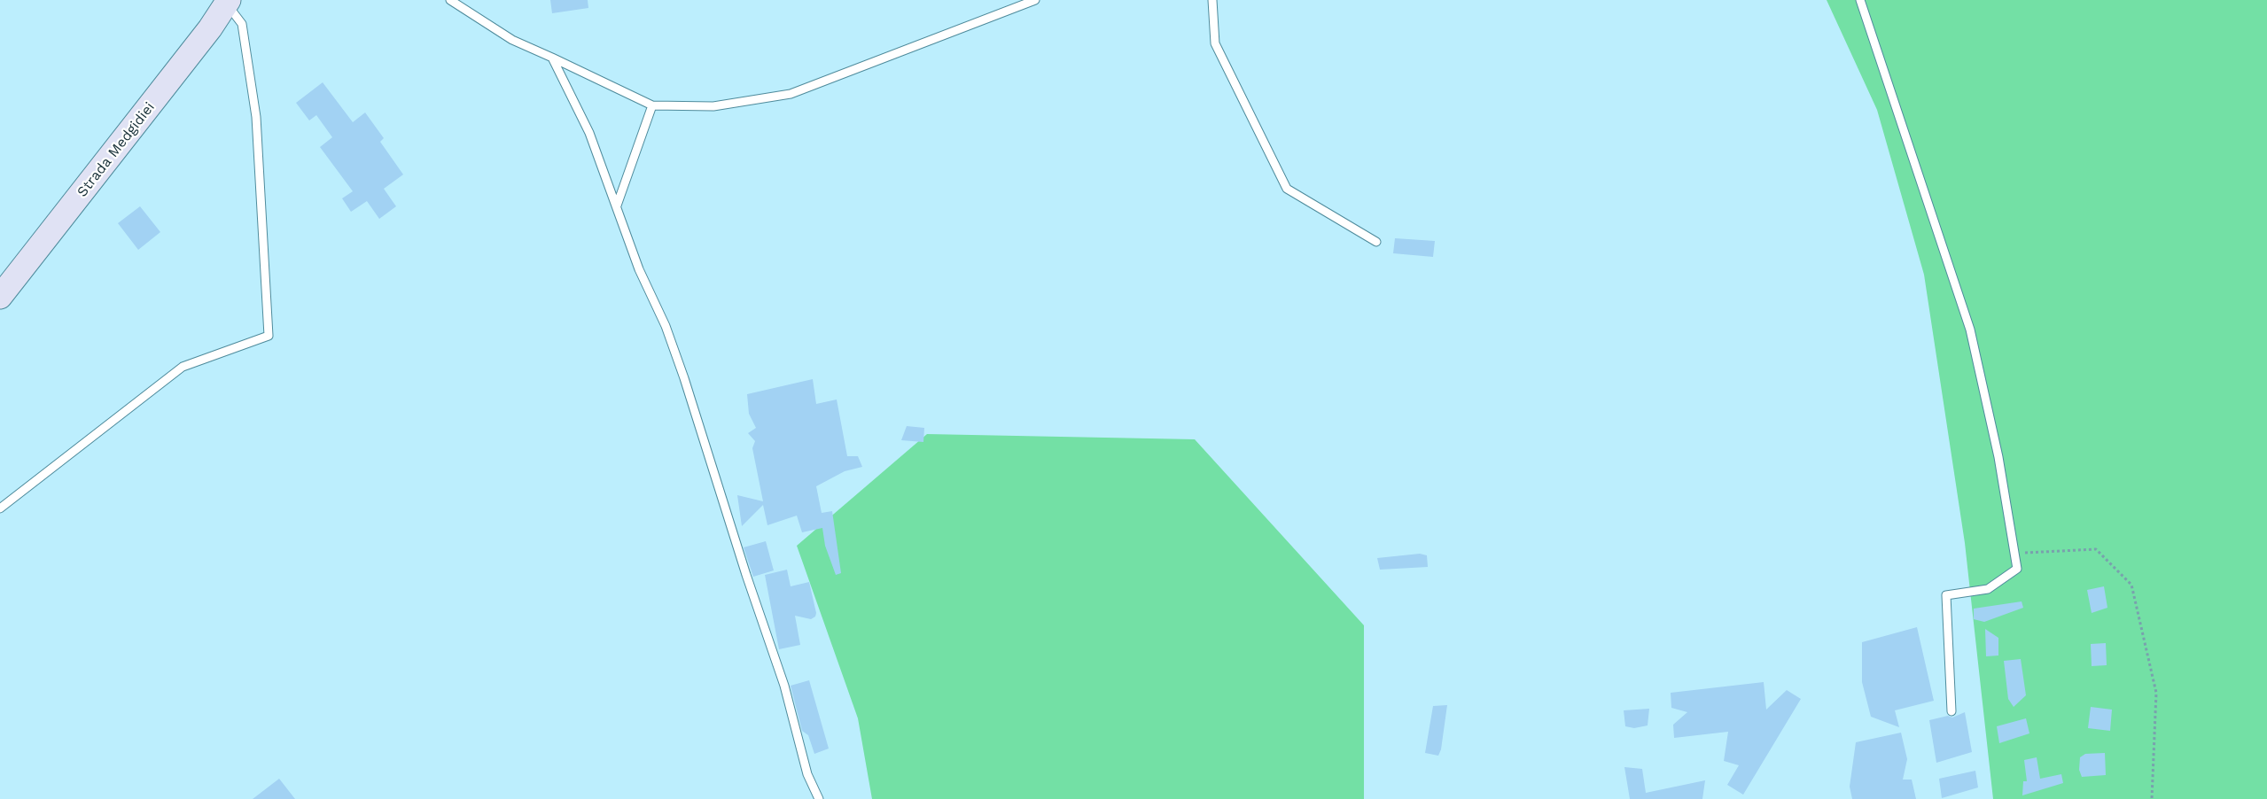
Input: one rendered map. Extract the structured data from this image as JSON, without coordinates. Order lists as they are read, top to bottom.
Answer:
{
  "streets": {
    "main road": ["Strada Medgidiei"]
  }
}
